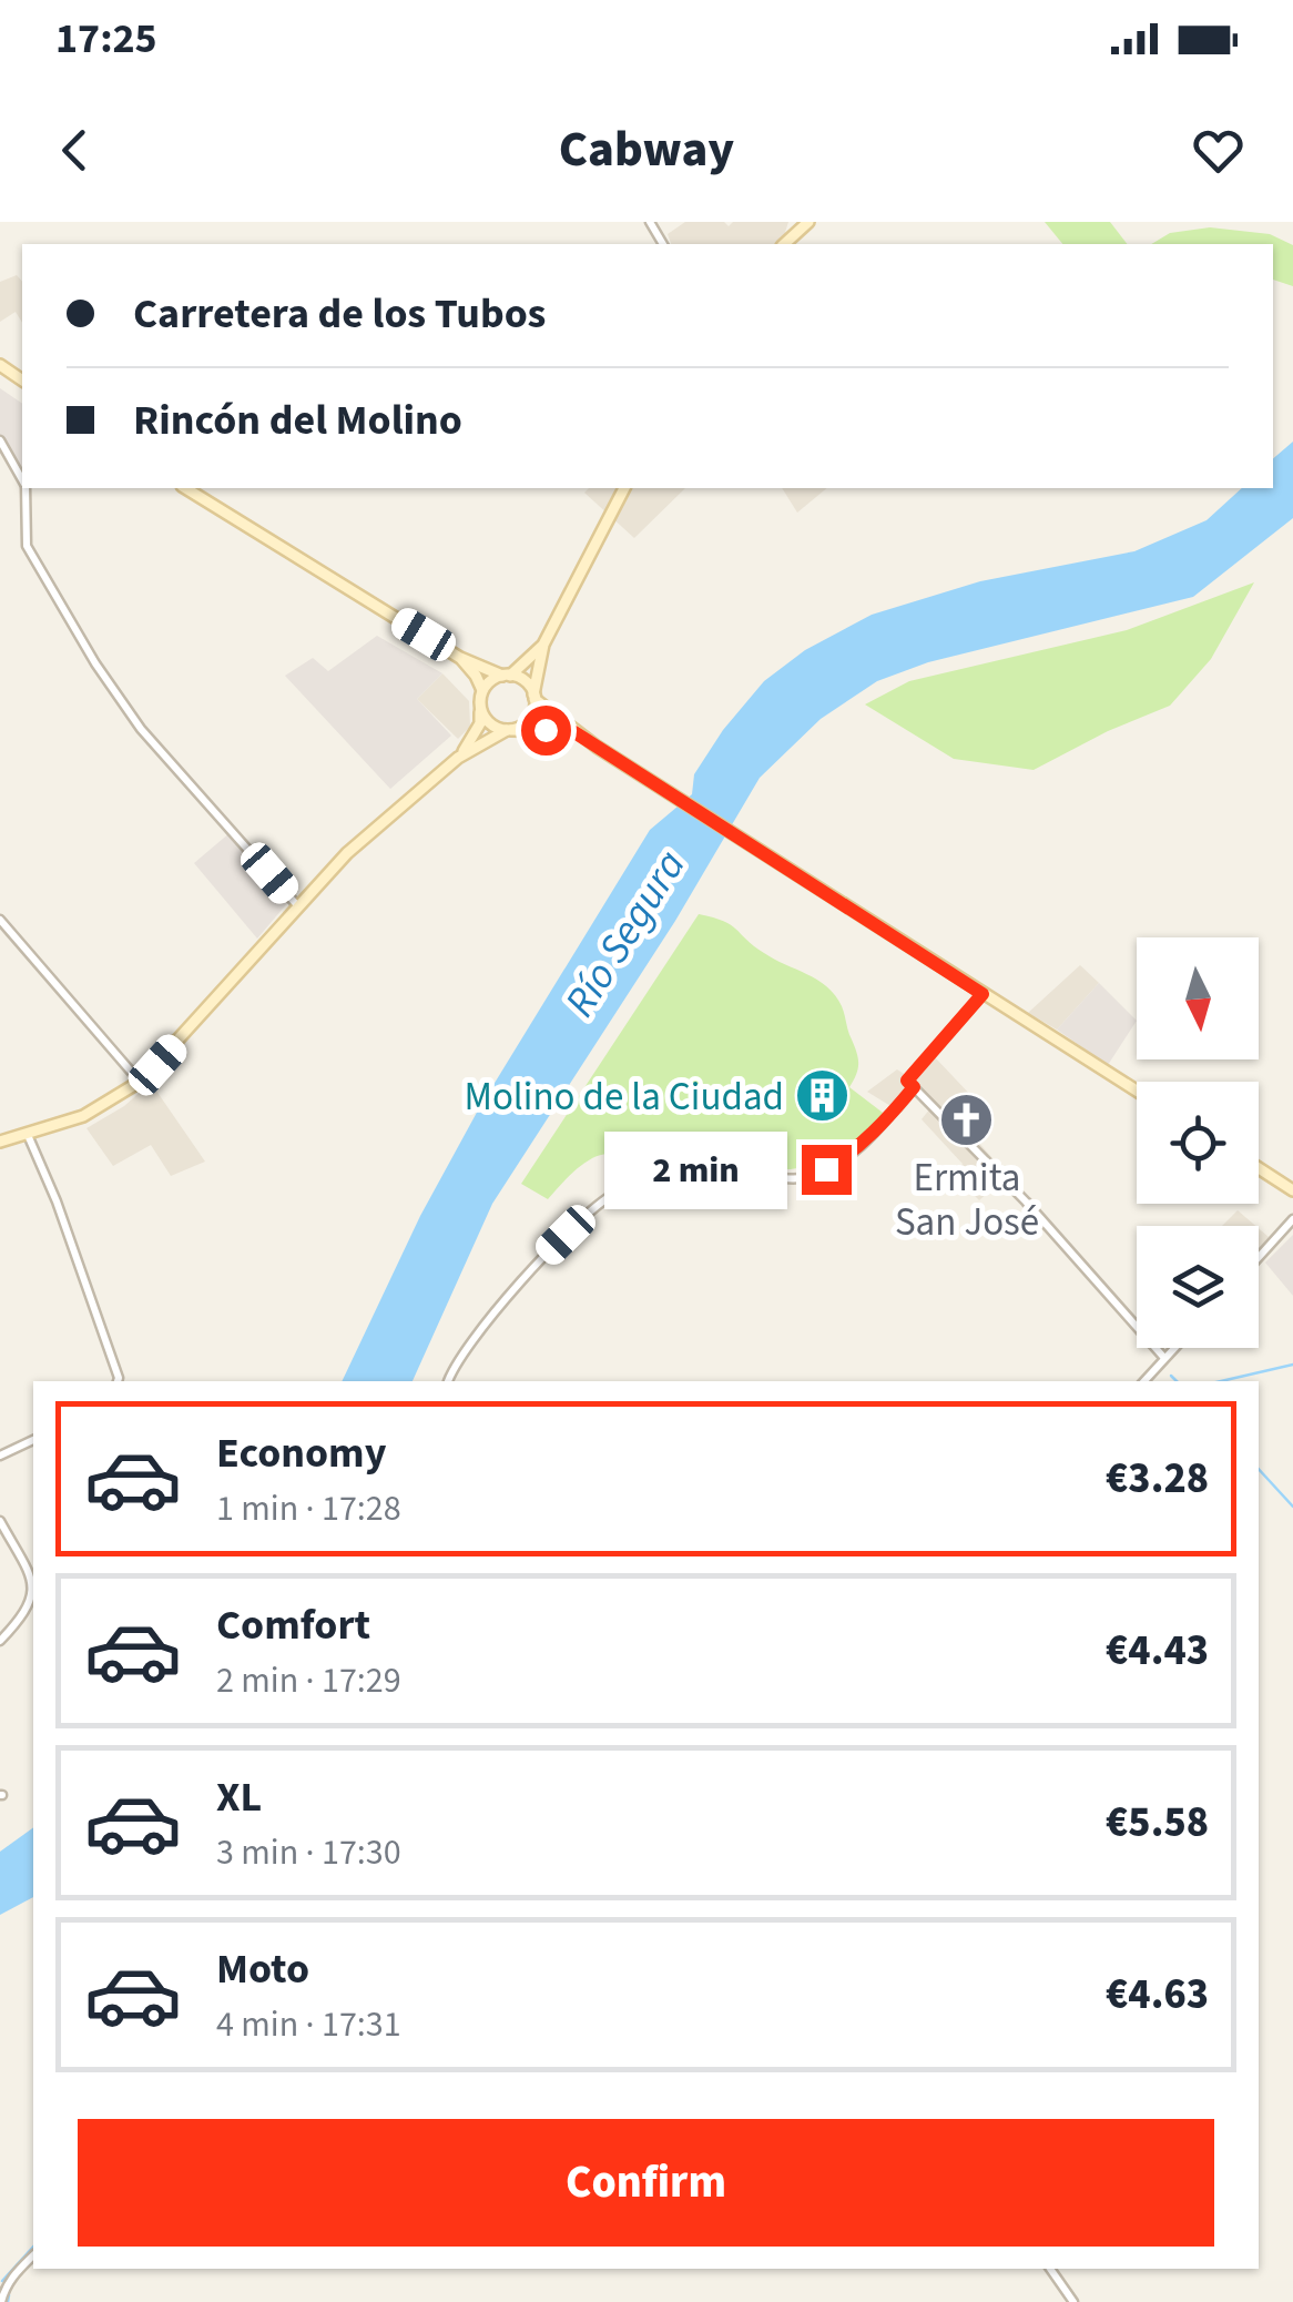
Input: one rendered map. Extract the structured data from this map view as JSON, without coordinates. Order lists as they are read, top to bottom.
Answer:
{
  "water": ["Río Segura"],
  "places": {
    "building": ["Molino de la Ciudad"],
    "church": ["Ermita San José"]
  },
  "north": "bottom",
  "page": {
    "status": "17:25",
    "header": "Cabway",
    "banner": ["Carretera de los Tubos", "Rincón del Molino"],
    "bubble": "2 min",
    "list": [
      {
        "name": "Economy",
        "note": "1 min · 17:28",
        "value": "€3.28"
      },
      {
        "name": "Comfort",
        "note": "2 min · 17:29",
        "value": "€4.43"
      },
      {
        "name": "XL",
        "note": "3 min · 17:30",
        "value": "€5.58"
      },
      {
        "name": "Moto",
        "note": "4 min · 17:31",
        "value": "€4.63"
      }
    ],
    "buttons": "Confirm"
  }
}
